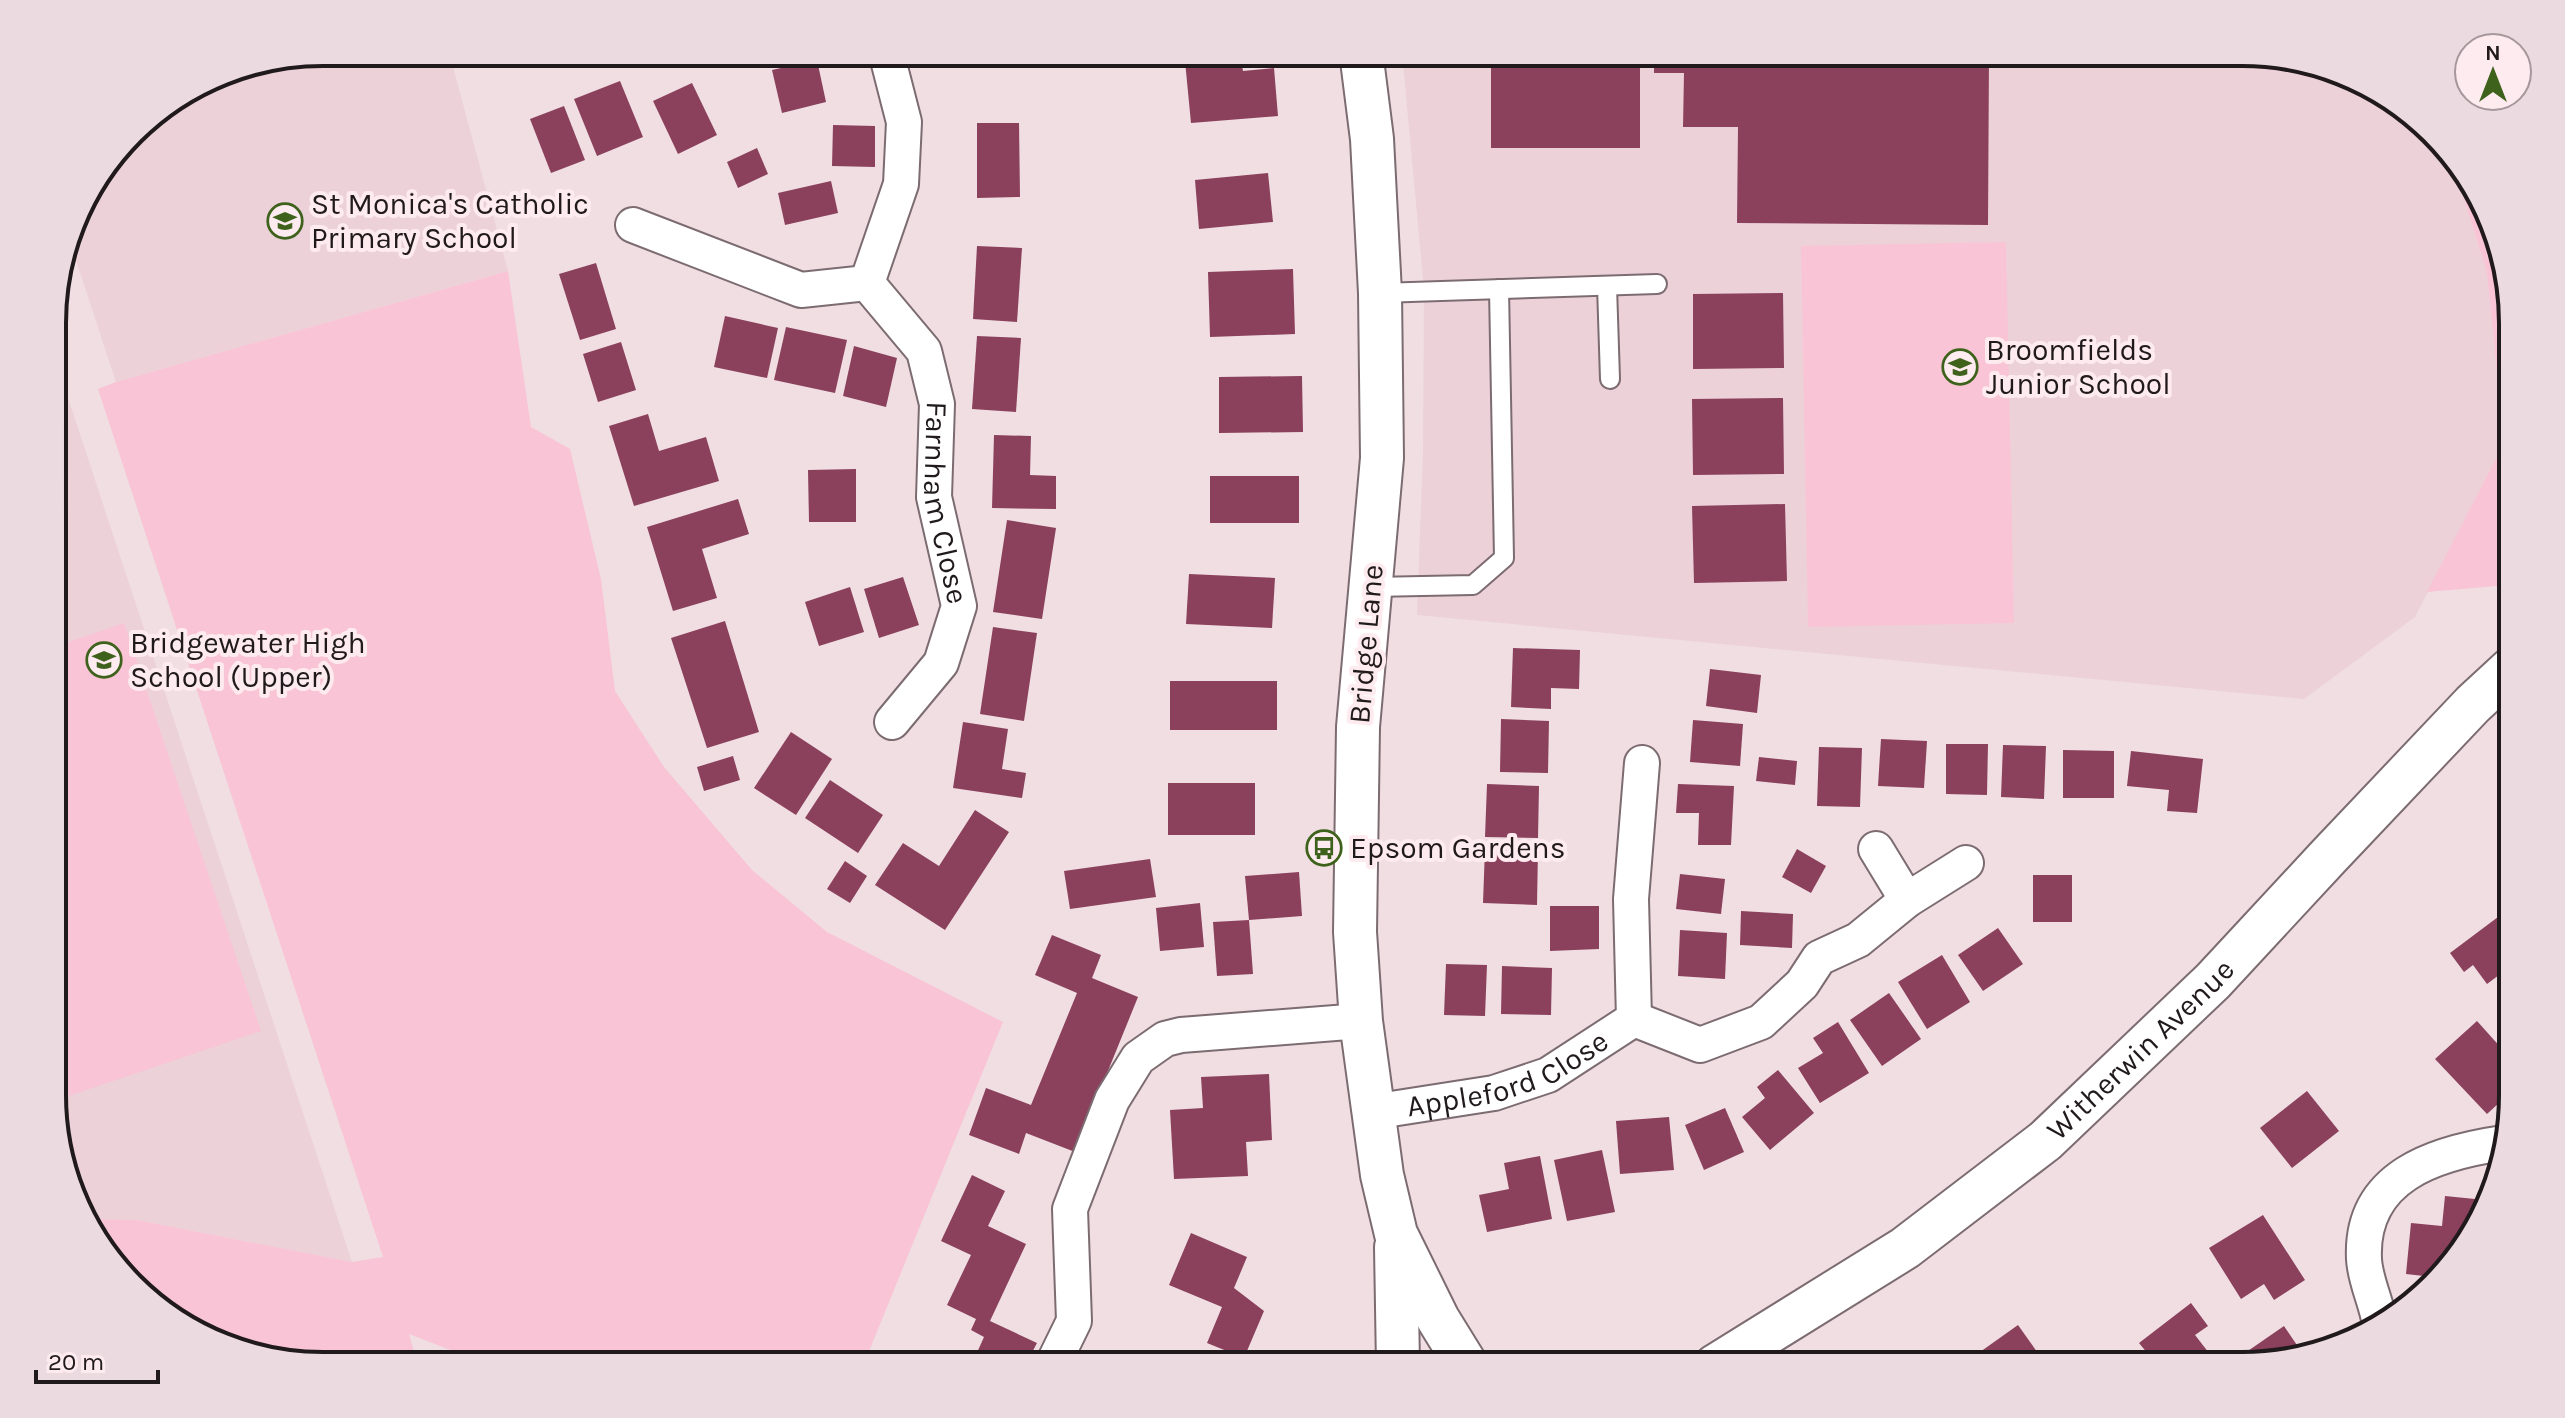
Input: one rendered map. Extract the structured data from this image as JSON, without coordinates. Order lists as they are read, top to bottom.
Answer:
{
  "streets": {
    "street": [
      "Farnham Close",
      "Bridge Lane",
      "Witherwin Avenue",
      "Appleford Close"
    ]
  },
  "crossings": [
    ["Bridge Lane", "Appleford Close"]
  ],
  "places": {
    "school or university": ["St Monica's Catholic Primary School", "Broomfields Junior School", "Bridgewater High School (Upper)"],
    "bus stop": ["Epsom Gardens"]
  },
  "scale_bar": "20 m",
  "north": "top"
}
